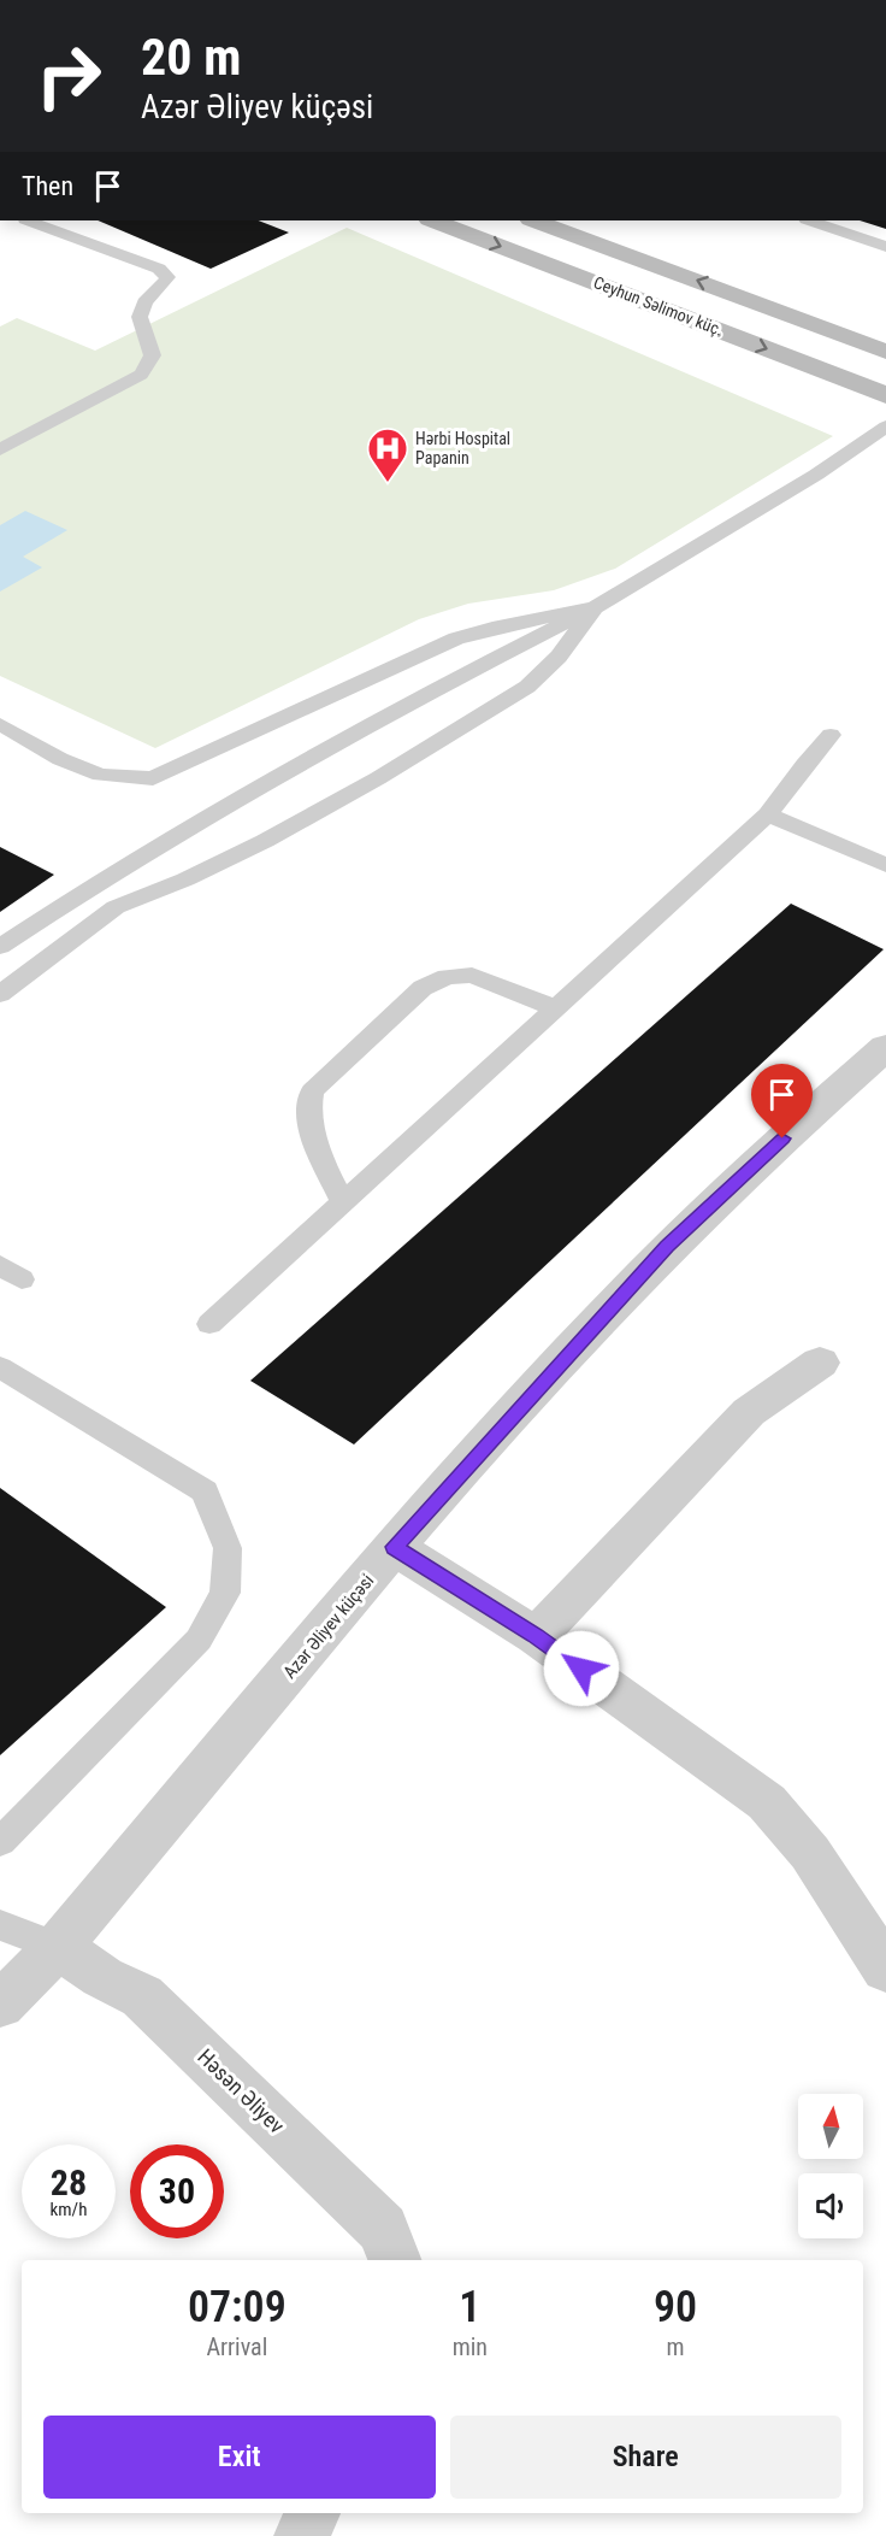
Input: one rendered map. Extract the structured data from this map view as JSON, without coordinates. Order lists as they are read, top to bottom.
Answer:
{
  "streets": {
    "main road": ["Ceyhun Səlimov küç."],
    "street": ["Azər Əliyev küçəsi", "Həsən Əliyev"]
  },
  "crossings": [
    ["Azər Əliyev küçəsi", "Həsən Əliyev"]
  ],
  "places": {
    "hospital": ["Hərbi Hospital Papanin"]
  },
  "north": "top",
  "page": {
    "turn": ["20 m", "Azər Əliyev küçəsi"],
    "then": "Then",
    "speed": "28 km/h",
    "limit": "30",
    "eta": [
      "07:09",
      "Arrival",
      "1",
      "min",
      "90",
      "m"
    ],
    "buttons": ["Exit", "Share"]
  }
}
